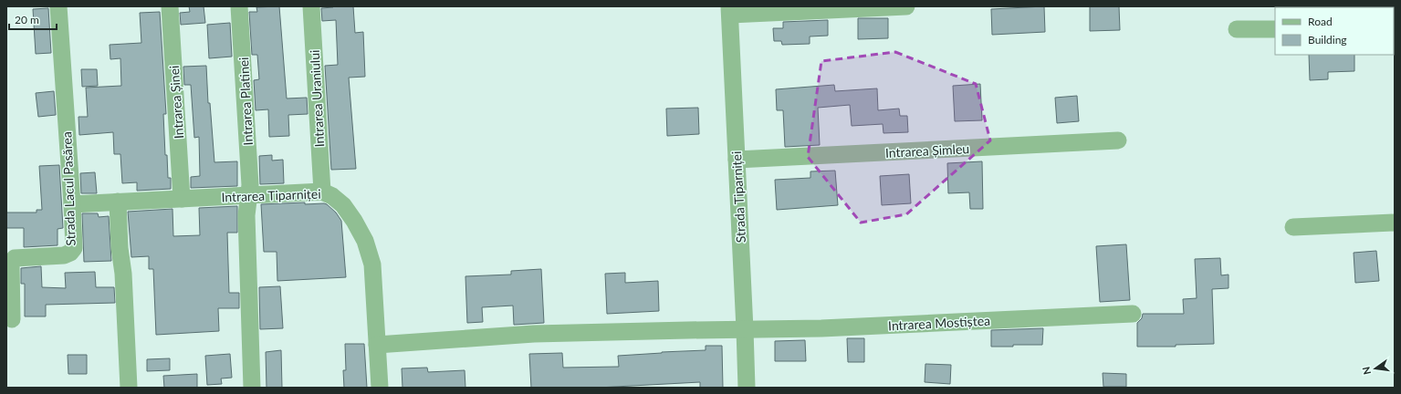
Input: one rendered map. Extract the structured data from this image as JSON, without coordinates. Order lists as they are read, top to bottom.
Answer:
{
  "streets": {
    "street": [
      "Intrarea Uraniului",
      "Intrarea Platinei",
      "Intrarea Șinei",
      "Intrarea Șimleu",
      "Strada Lacul Pasărea",
      "Intrarea Tiparniței",
      "Strada Tiparniței",
      "Intrarea Mostiștea"
    ]
  },
  "crossings": [
    ["Intrarea Uraniului", "Intrarea Tiparniței"],
    ["Intrarea Platinei", "Intrarea Tiparniței"],
    ["Intrarea Șinei", "Intrarea Tiparniței"],
    ["Intrarea Șimleu", "Strada Tiparniței"],
    ["Strada Lacul Pasărea", "Intrarea Tiparniței"],
    ["Intrarea Tiparniței", "Intrarea Mostiștea"],
    ["Strada Tiparniței", "Intrarea Mostiștea"]
  ],
  "legend": ["Road", "Building"],
  "scale_bar": "20 m",
  "north": "left"
}
